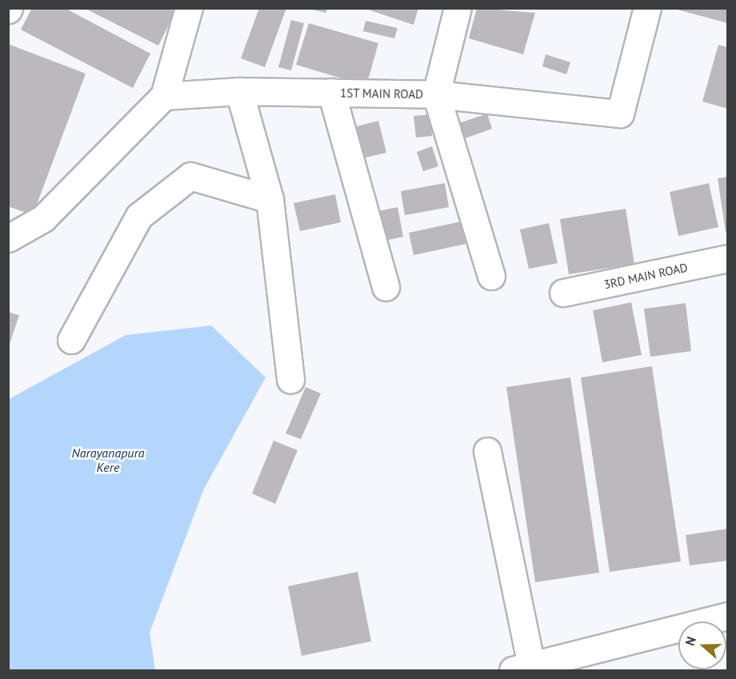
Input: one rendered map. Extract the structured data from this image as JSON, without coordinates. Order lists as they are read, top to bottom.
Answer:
{
  "streets": {
    "street": ["1ST MAIN ROAD", "3RD MAIN ROAD"]
  },
  "water": ["Narayanapura Kere"],
  "north": "left"
}
